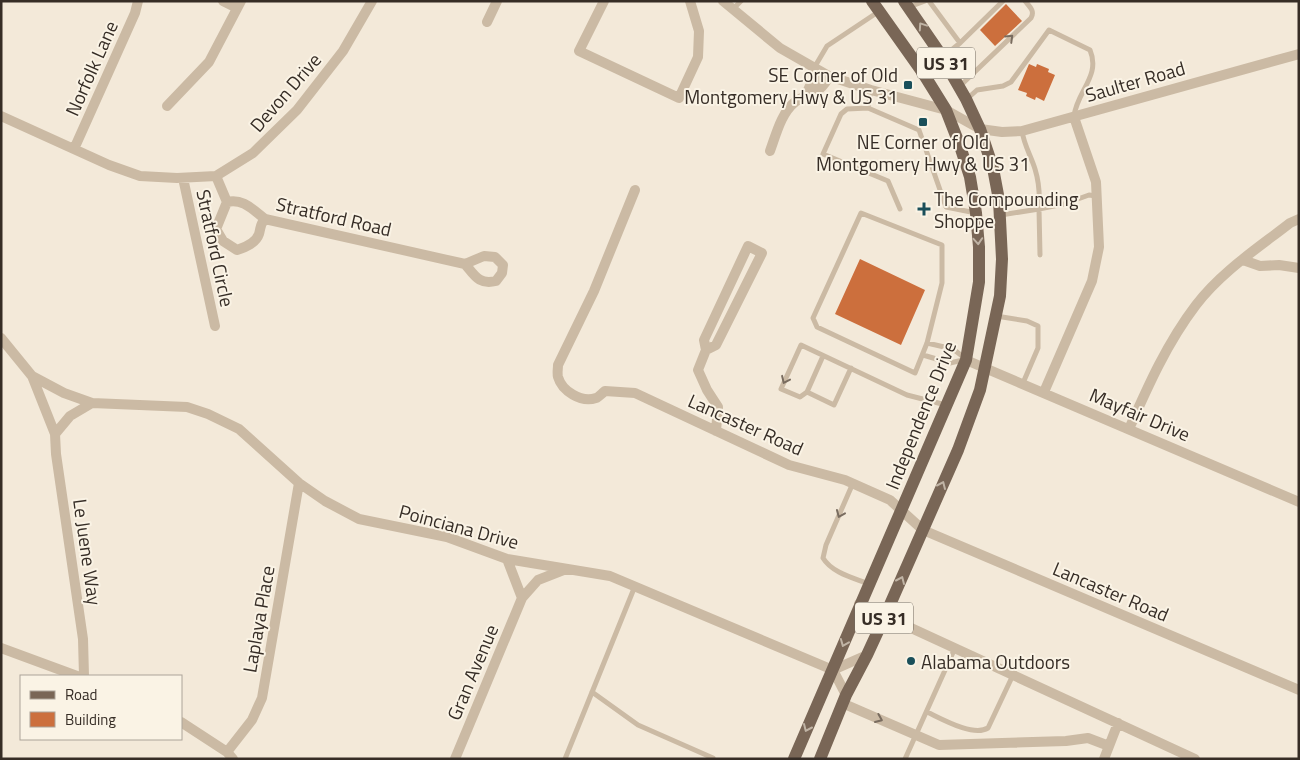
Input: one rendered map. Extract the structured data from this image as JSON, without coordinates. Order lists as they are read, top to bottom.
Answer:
{
  "streets": {
    "main road": ["US 31", "Independence Drive"],
    "street": [
      "Norfolk Lane",
      "Saulter Road",
      "Devon Drive",
      "Stratford Road",
      "Stratford Circle",
      "Mayfair Drive",
      "Lancaster Road",
      "Poinciana Drive",
      "Le Juene Way",
      "Laplaya Place",
      "Gran Avenue"
    ]
  },
  "crossings": [
    ["US 31", "Saulter Road"],
    ["US 31", "Mayfair Drive"],
    ["US 31", "Lancaster Road"],
    ["Norfolk Lane", "Devon Drive"],
    ["Devon Drive", "Stratford Circle"],
    ["Stratford Road", "Stratford Circle"],
    ["Mayfair Drive", "Independence Drive"],
    ["Independence Drive", "Lancaster Road"],
    ["Independence Drive", "Poinciana Drive"],
    ["Poinciana Drive", "Le Juene Way"],
    ["Poinciana Drive", "Laplaya Place"],
    ["Poinciana Drive", "Gran Avenue"]
  ],
  "places": {
    "transit": ["SE Corner of Old Montgomery Hwy & US 31", "NE Corner of Old Montgomery Hwy & US 31"],
    "health": ["The Compounding Shoppe"],
    "other": ["Alabama Outdoors"]
  },
  "legend": ["Road", "Building"]
}
